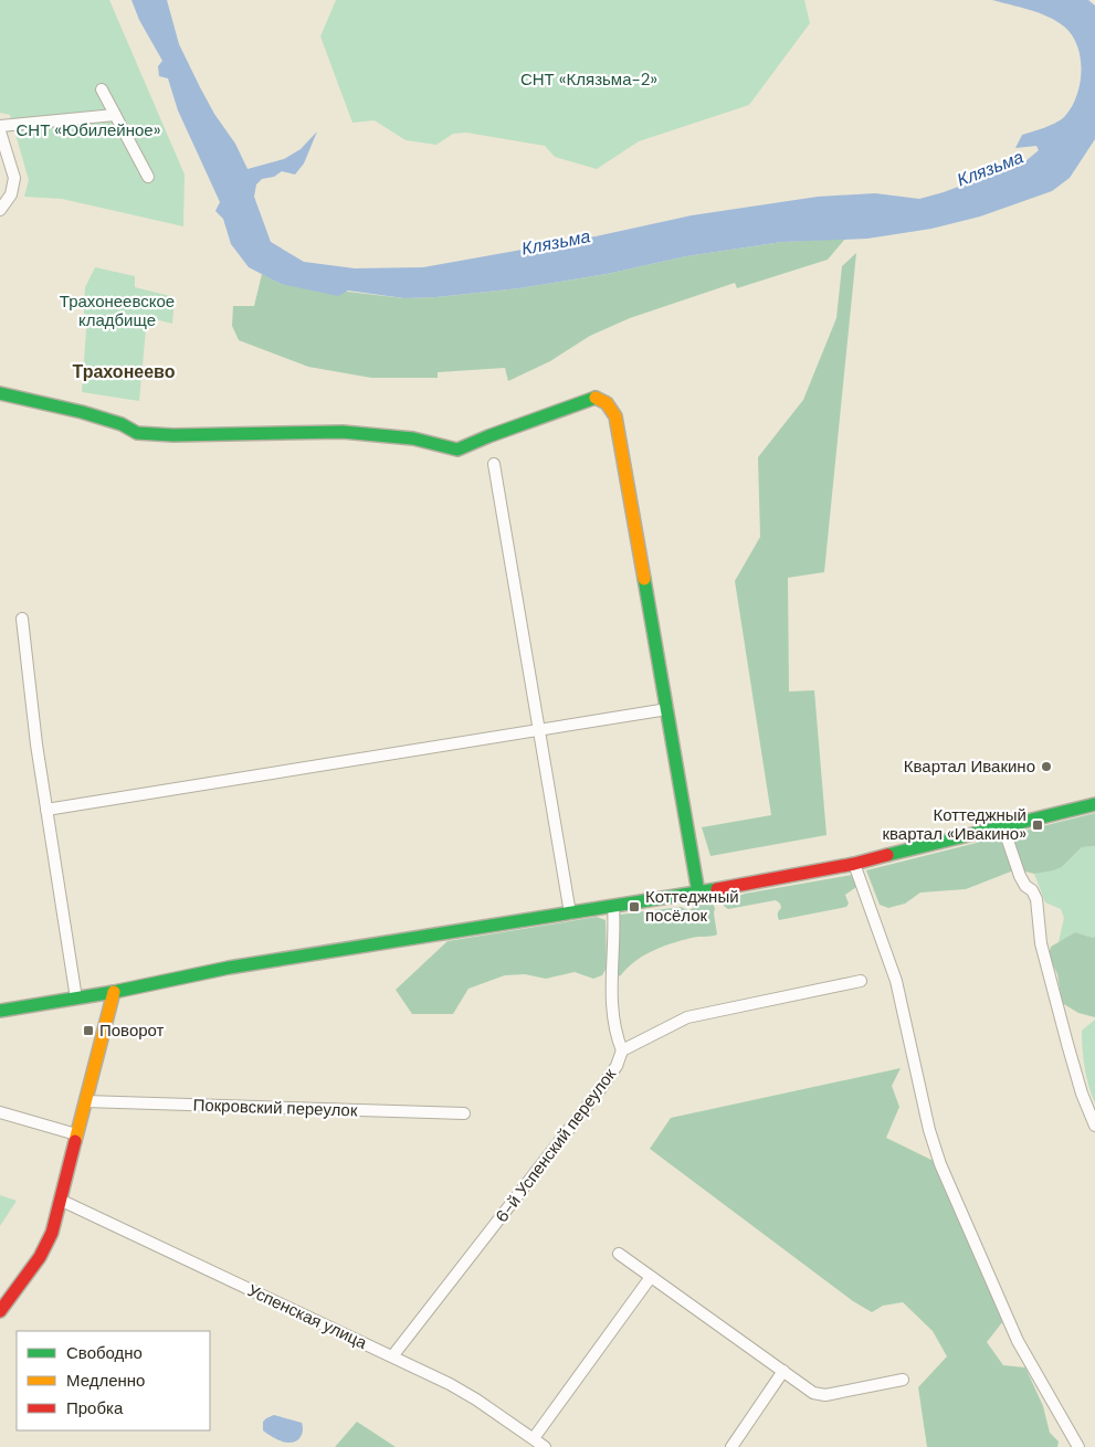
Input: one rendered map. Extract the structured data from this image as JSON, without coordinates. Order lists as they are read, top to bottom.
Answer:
{
  "streets": {
    "street": ["Покровский переулок", "6-й Успенский переулок", "Успенская улица"]
  },
  "crossings": [
    ["6-й Успенский переулок", "Успенская улица"]
  ],
  "districts": ["Трахонеево"],
  "water": ["Клязьма"],
  "parks": ["СНТ «Клязьма-2»", "СНТ «Юбилейное»", "Трахонеевское кладбище"],
  "places": {
    "other": ["Квартал Ивакино"],
    "transit": ["Коттеджный квартал «Ивакино»", "Коттеджный посёлок", "Поворот"]
  },
  "legend": ["Свободно", "Медленно", "Пробка"]
}
